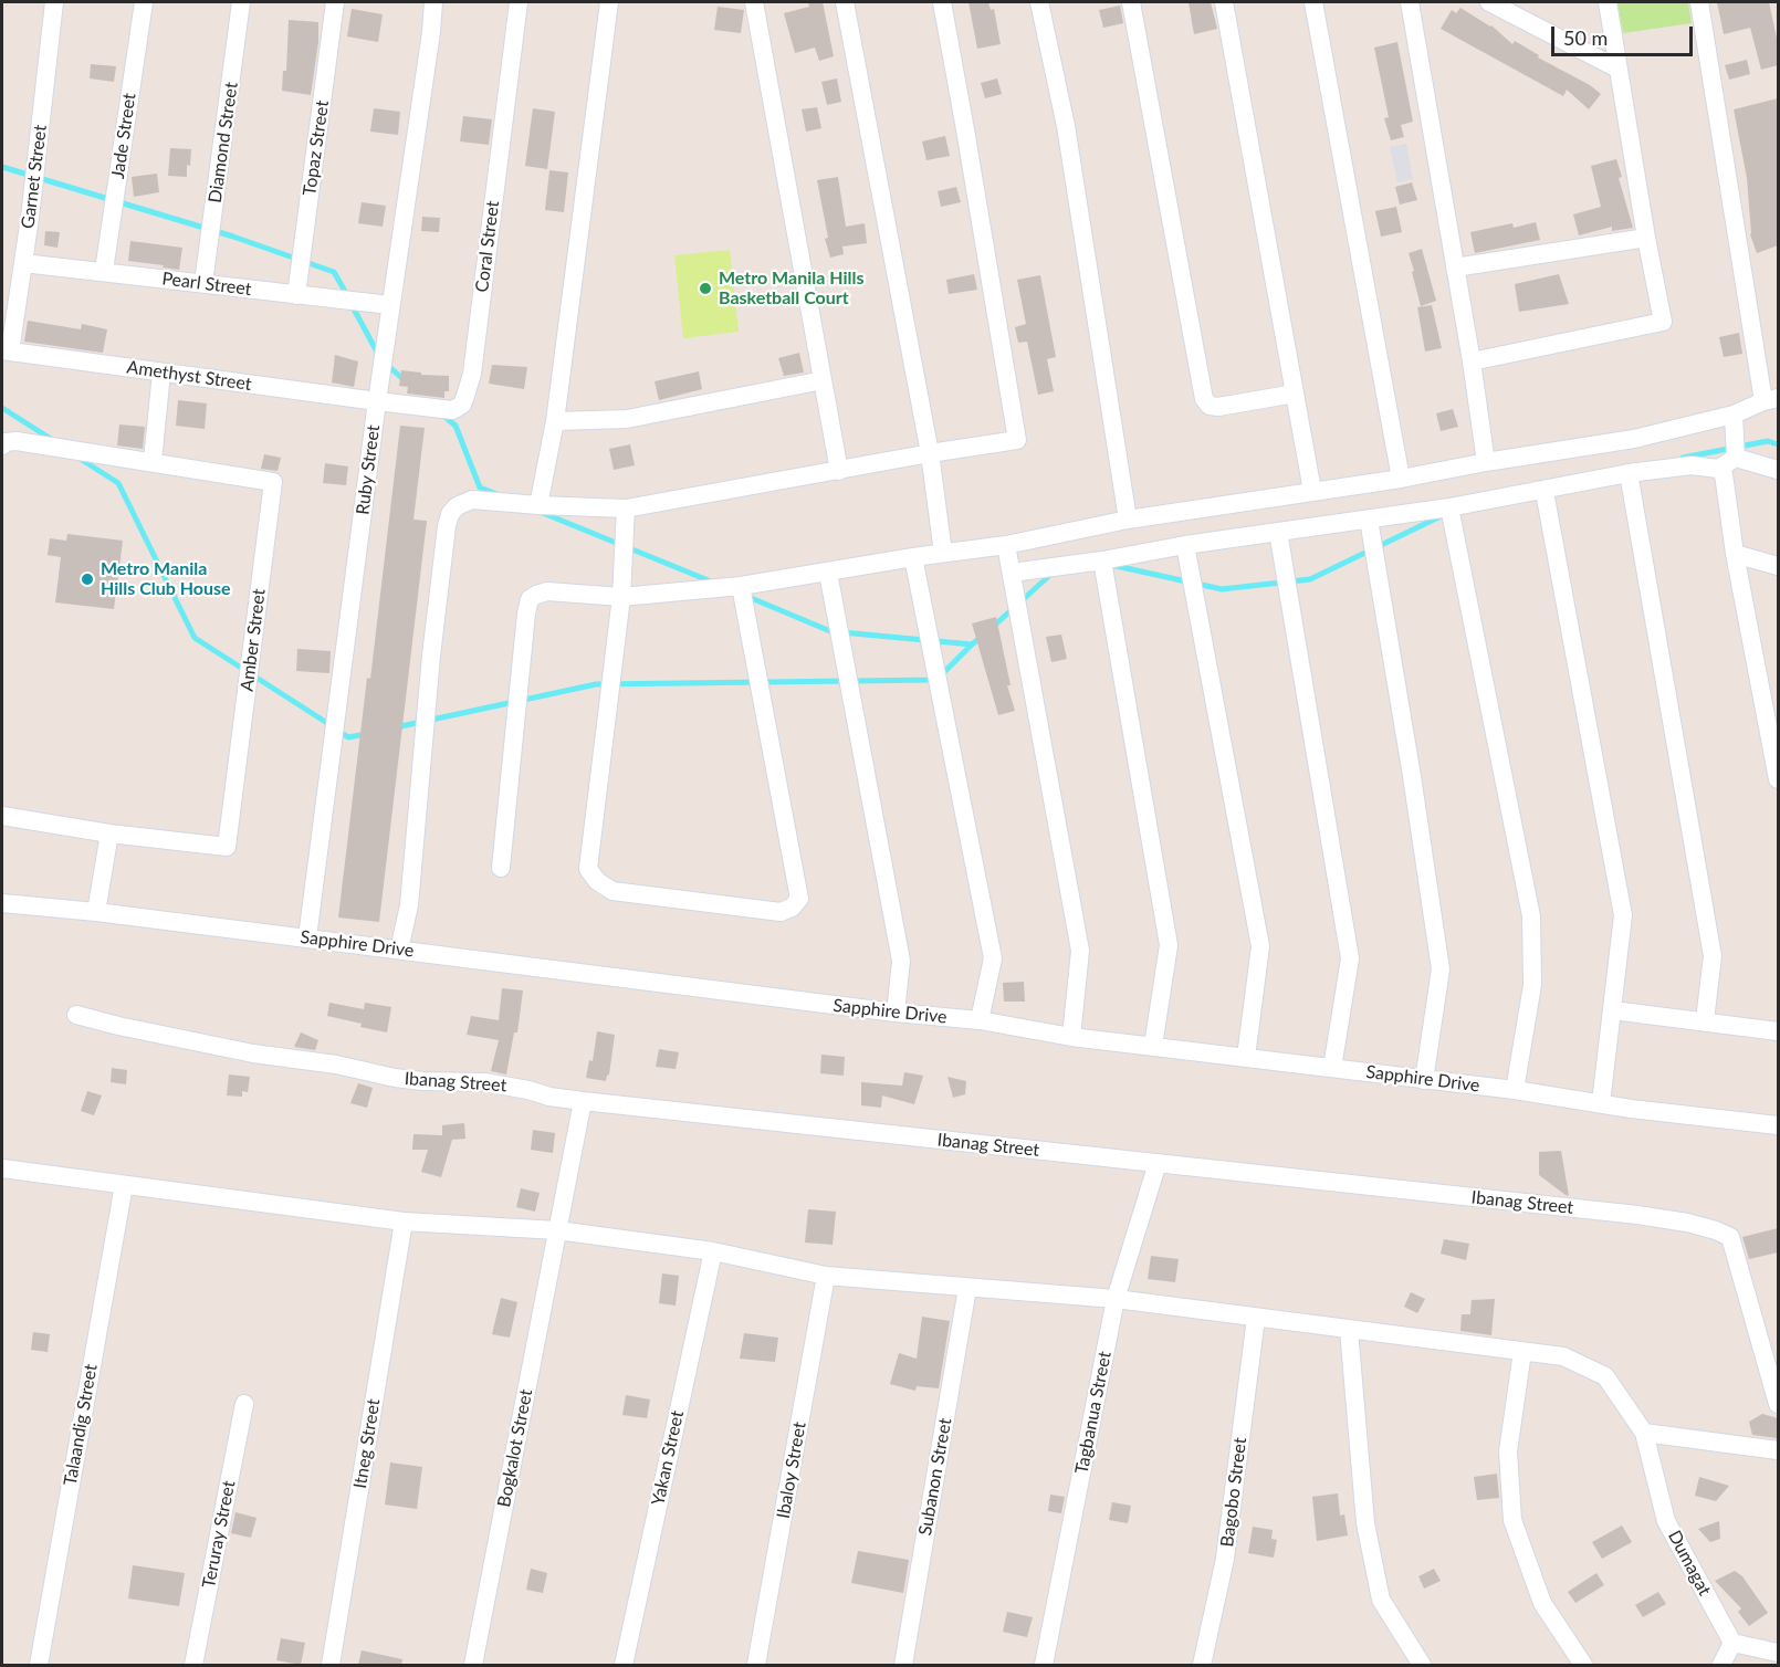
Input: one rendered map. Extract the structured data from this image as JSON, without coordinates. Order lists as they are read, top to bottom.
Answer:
{
  "streets": {
    "street": [
      "Jade Street",
      "Diamond Street",
      "Topaz Street",
      "Garnet Street",
      "Coral Street",
      "Pearl Street",
      "Amethyst Street",
      "Ruby Street",
      "Amber Street",
      "Sapphire Drive",
      "Ibanag Street",
      "Tagbanua Street",
      "Talaandig Street",
      "Itneg Street",
      "Bogkalot Street",
      "Yakan Street",
      "Ibaloy Street",
      "Subanon Street",
      "Bagobo Street",
      "Teruray Street",
      "Dumagat"
    ]
  },
  "crossings": [
    ["Jade Street", "Pearl Street"],
    ["Diamond Street", "Pearl Street"],
    ["Topaz Street", "Pearl Street"],
    ["Garnet Street", "Pearl Street"],
    ["Garnet Street", "Amethyst Street"],
    ["Coral Street", "Amethyst Street"],
    ["Coral Street", "Ruby Street"],
    ["Pearl Street", "Ruby Street"],
    ["Amethyst Street", "Ruby Street"],
    ["Ruby Street", "Sapphire Drive"],
    ["Ibanag Street", "Tagbanua Street"],
    ["Ibanag Street", "Bogkalot Street"]
  ],
  "places": ["Metro Manila Hills Basketball Court", "Metro Manila Hills Club House"],
  "scale_bar": "50 m"
}
